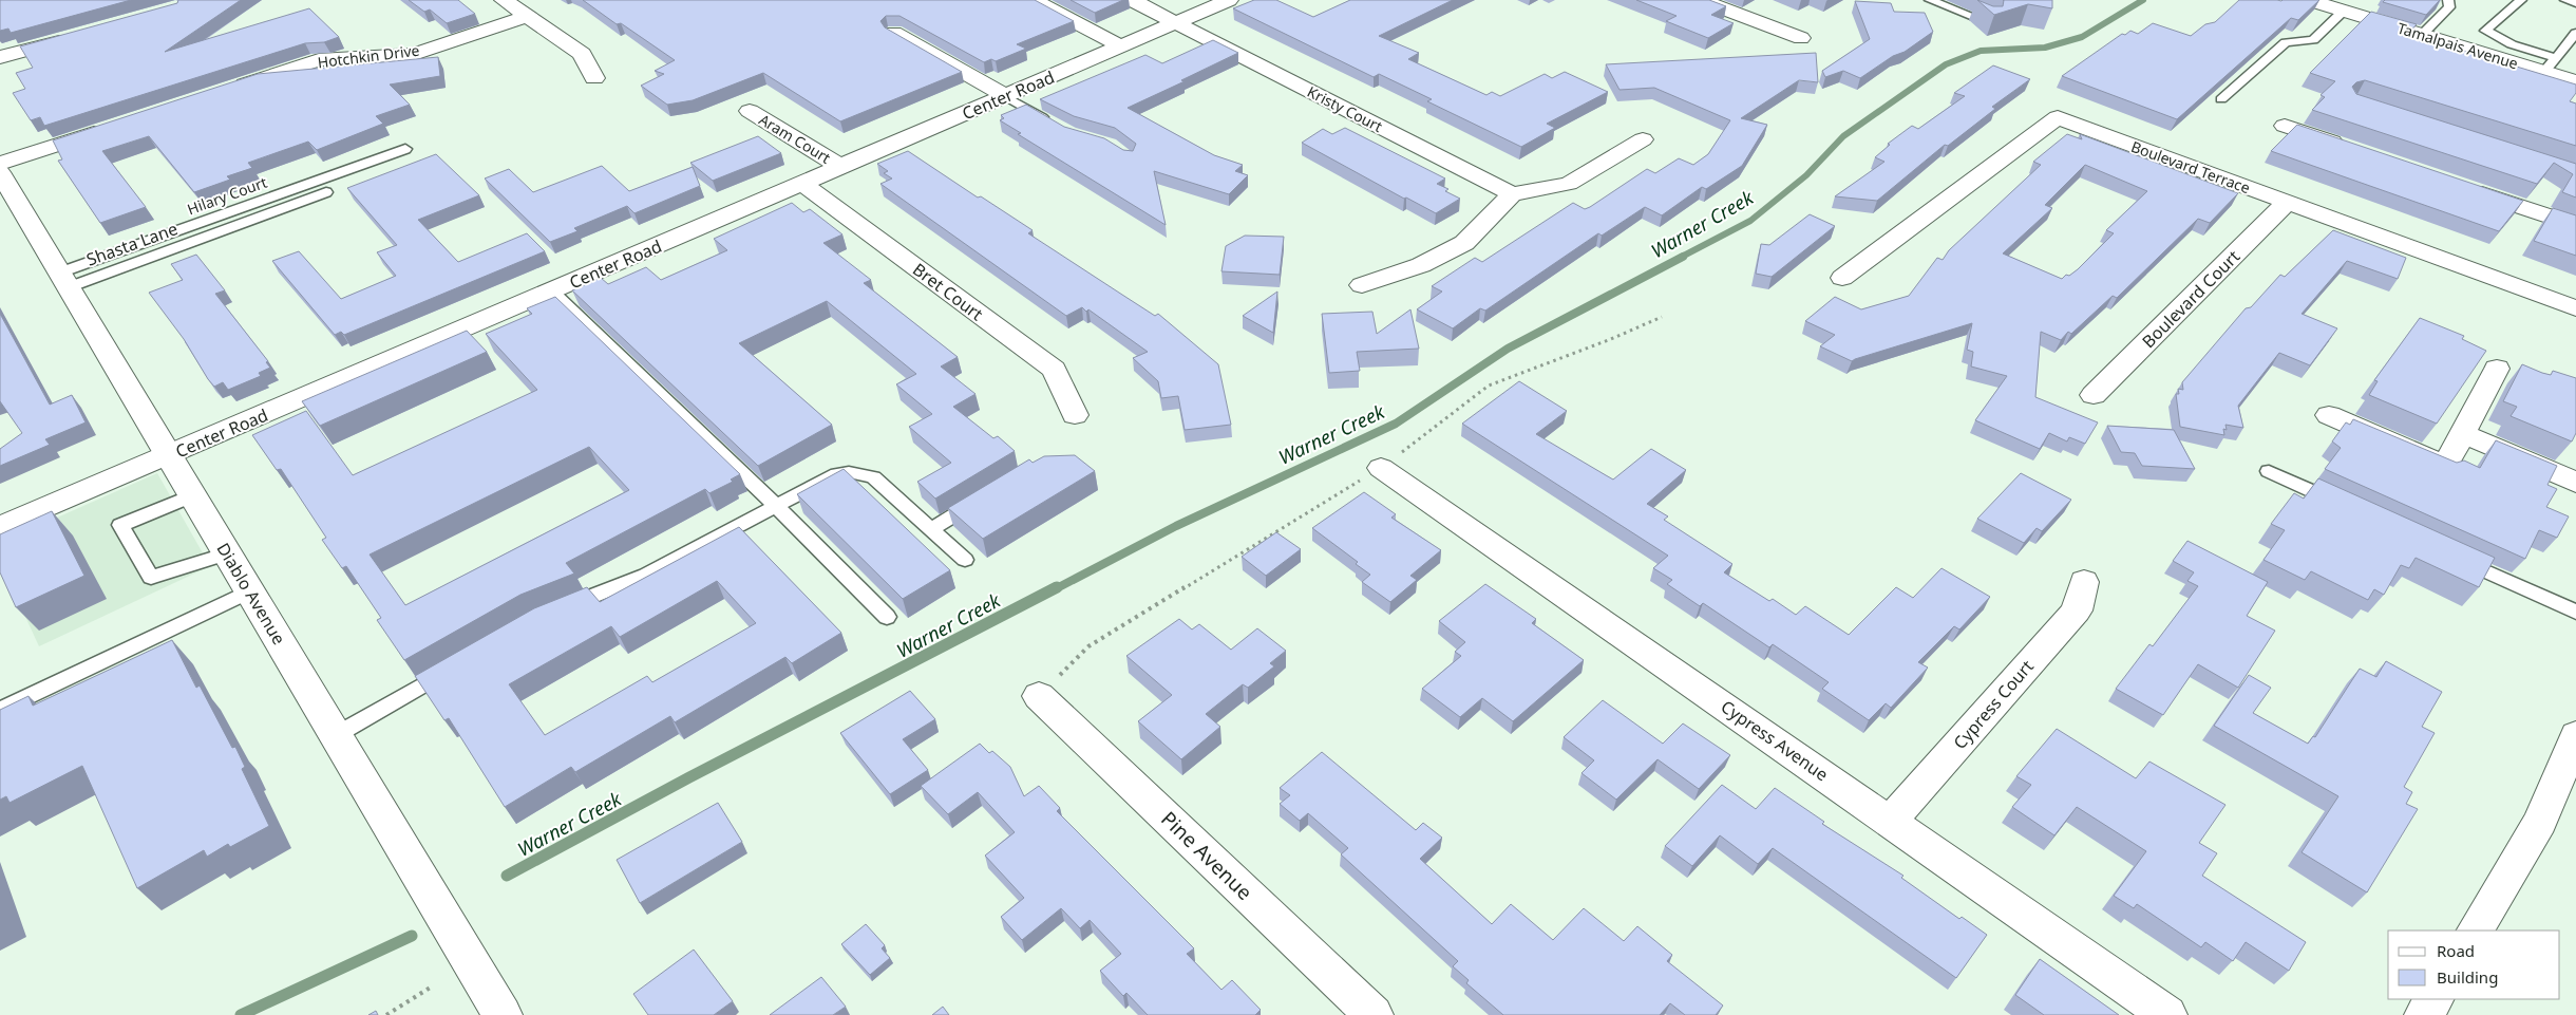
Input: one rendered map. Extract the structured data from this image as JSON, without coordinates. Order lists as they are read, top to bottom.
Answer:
{
  "streets": {
    "street": [
      "Tamalpais Avenue",
      "Hotchkin Drive",
      "Center Road",
      "Kristy Court",
      "Aram Court",
      "Boulevard Terrace",
      "Bret Court",
      "Boulevard Court",
      "Diablo Avenue",
      "Cypress Court",
      "Cypress Avenue",
      "Pine Avenue"
    ],
    "lane": ["Hilary Court", "Shasta Lane"]
  },
  "crossings": [
    ["Center Road", "Kristy Court"],
    ["Center Road", "Aram Court"],
    ["Center Road", "Bret Court"],
    ["Center Road", "Diablo Avenue"],
    ["Boulevard Terrace", "Boulevard Court"],
    ["Hilary Court", "Shasta Lane"],
    ["Hilary Court", "Diablo Avenue"],
    ["Shasta Lane", "Diablo Avenue"],
    ["Cypress Court", "Cypress Avenue"]
  ],
  "water": ["Warner Creek"],
  "legend": ["Road", "Building"]
}
